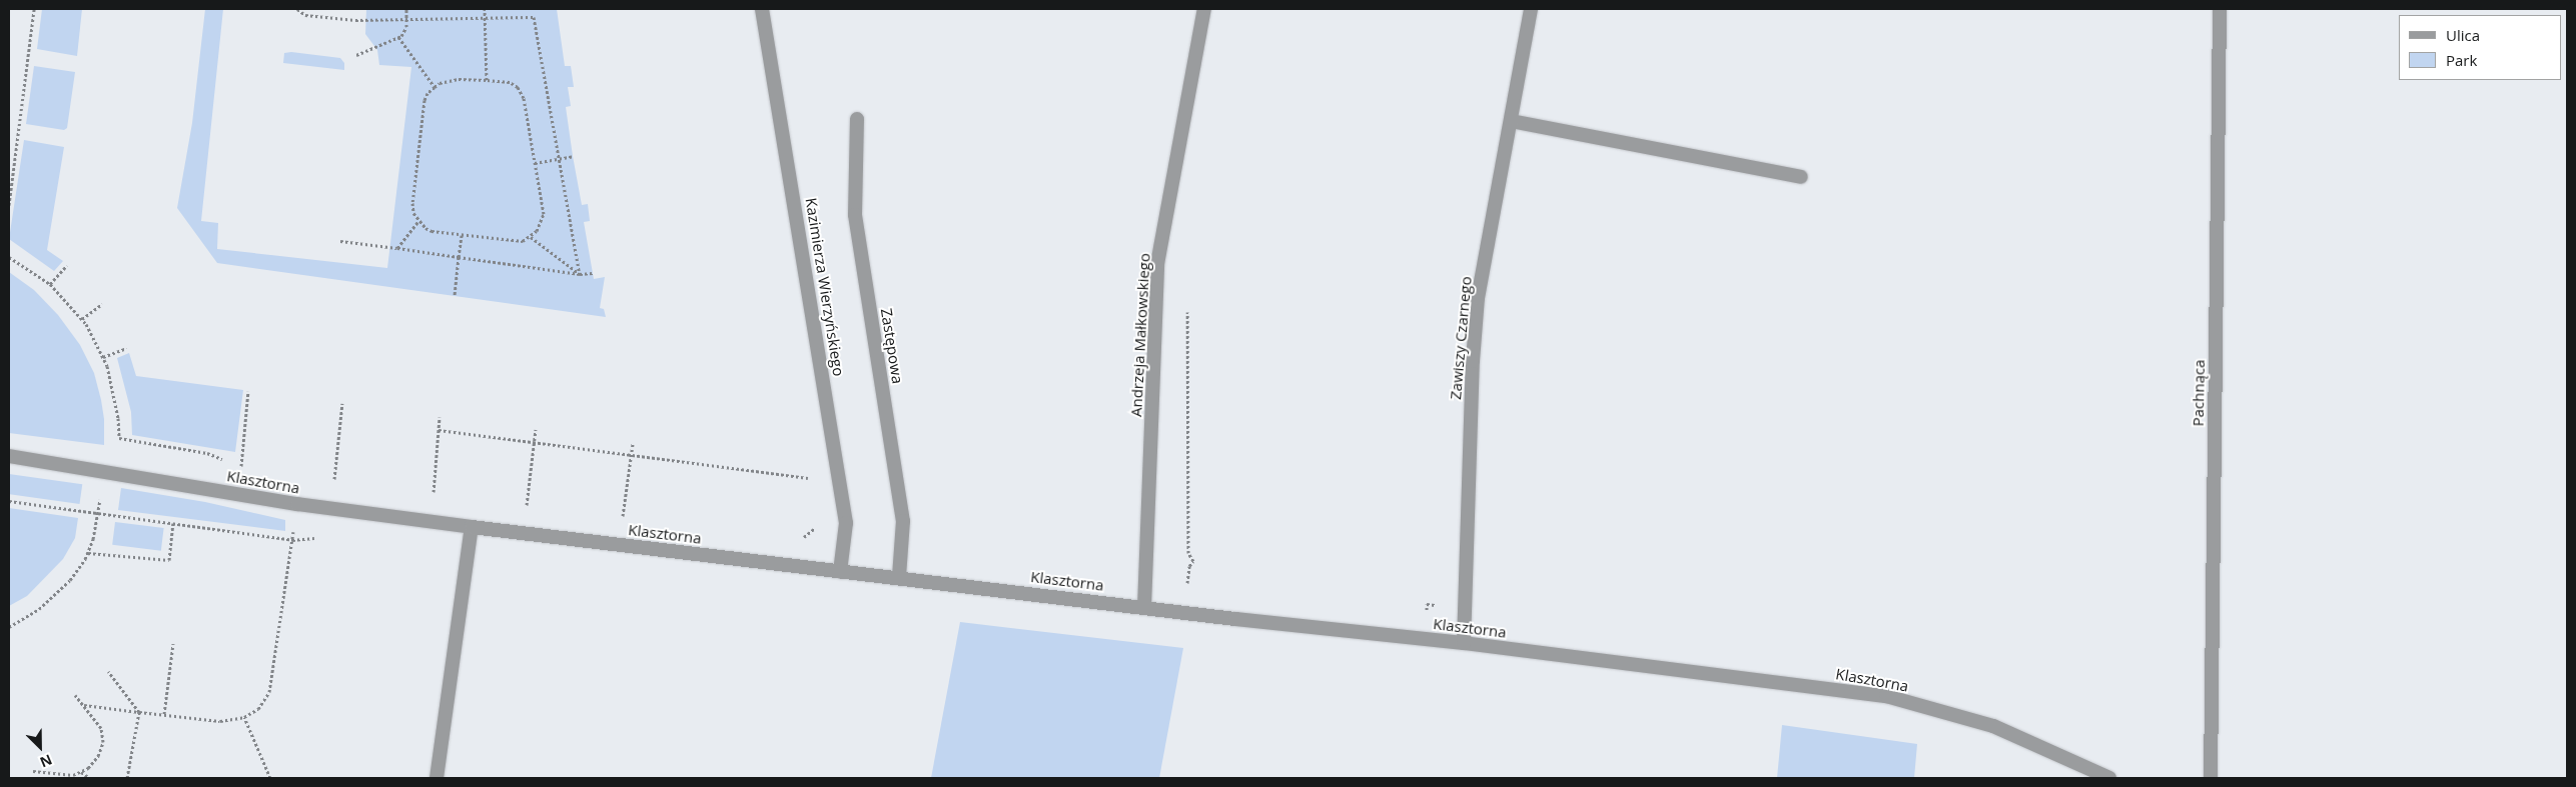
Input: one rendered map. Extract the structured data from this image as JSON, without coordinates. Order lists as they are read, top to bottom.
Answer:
{
  "streets": {
    "street": [
      "Kazimierza Wierzyńskiego",
      "Andrzeja Małkowskiego",
      "Zawiszy Czarnego",
      "Zastępowa",
      "Pachnąca",
      "Klasztorna"
    ]
  },
  "crossings": [
    ["Kazimierza Wierzyńskiego", "Klasztorna"],
    ["Andrzeja Małkowskiego", "Klasztorna"],
    ["Zawiszy Czarnego", "Klasztorna"],
    ["Zastępowa", "Klasztorna"]
  ],
  "legend": ["Ulica", "Park"],
  "north": "bottom right"
}
